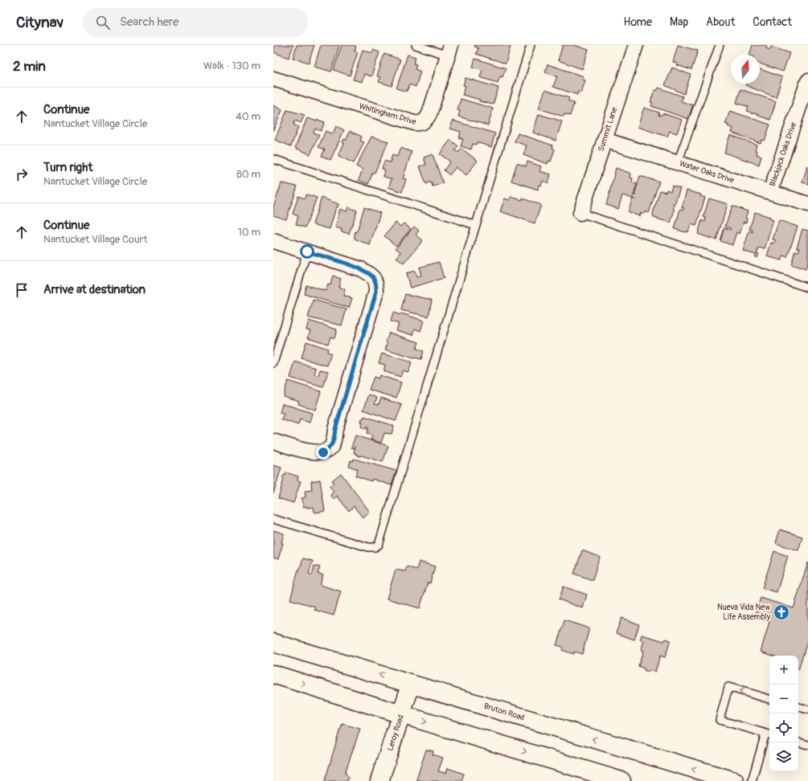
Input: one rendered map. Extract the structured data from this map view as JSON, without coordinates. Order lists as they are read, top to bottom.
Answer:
{
  "streets": {
    "main road": ["Bruton Road", "Leroy Road"],
    "street": [
      "Whitingham Drive",
      "Summit Lane",
      "Blackjack Oaks Drive",
      "Water Oaks Drive"
    ]
  },
  "crossings": [
    ["Summit Lane", "Water Oaks Drive"],
    ["Blackjack Oaks Drive", "Water Oaks Drive"],
    ["Bruton Road", "Leroy Road"]
  ],
  "places": {
    "church": ["Nueva Vida New Life Assembly"]
  },
  "north": "top",
  "page": {
    "header": "Citynav",
    "search": "Search here",
    "nav": [
      "Home",
      "Map",
      "About",
      "Contact"
    ],
    "heading": ["2 min", "Walk · 130 m"],
    "list": [
      ["Continue", "Nantucket Village Circle", "40 m"],
      ["Turn right", "Nantucket Village Circle", "80 m"],
      ["Continue", "Nantucket Village Court", "10 m"],
      "Arrive at destination"
    ],
    "map_buttons": ["+", "−"]
  }
}
